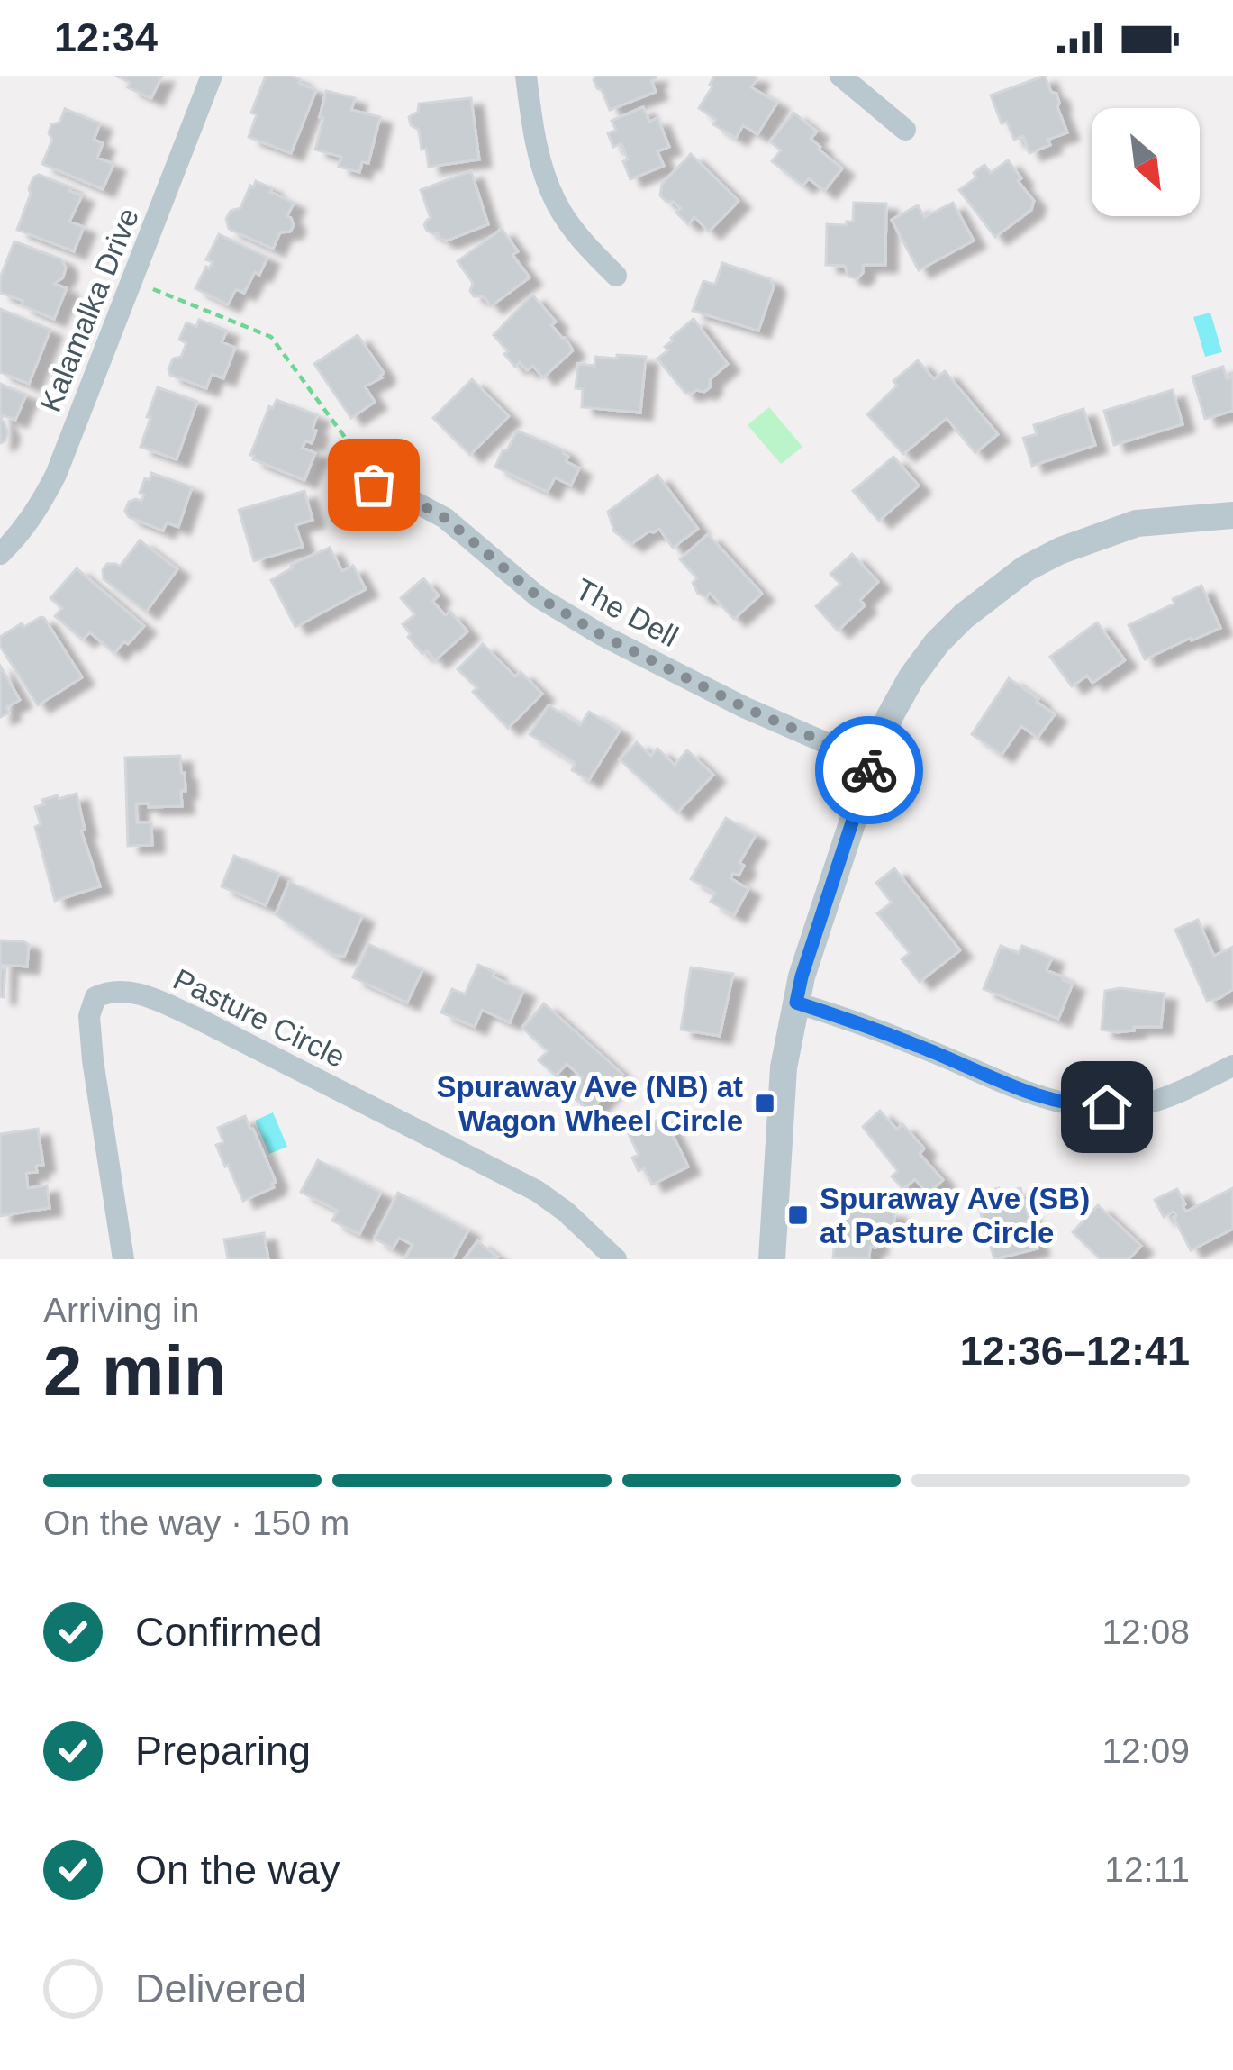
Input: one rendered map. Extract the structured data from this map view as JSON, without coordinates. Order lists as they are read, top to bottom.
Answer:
{
  "streets": {
    "street": ["Kalamalka Drive", "The Dell", "Pasture Circle"]
  },
  "places": {
    "transit": ["Spuraway Ave (NB) at Wagon Wheel Circle", "Spuraway Ave (SB) at Pasture Circle"]
  },
  "north": "bottom right",
  "page": {
    "status": "12:34",
    "heading": ["2 min", "Arriving in", "12:36–12:41"],
    "bar": "On the way · 150 m",
    "list": [
      ["Confirmed", "12:08"],
      ["Preparing", "12:09"],
      ["On the way", "12:11"],
      "Delivered"
    ]
  }
}
